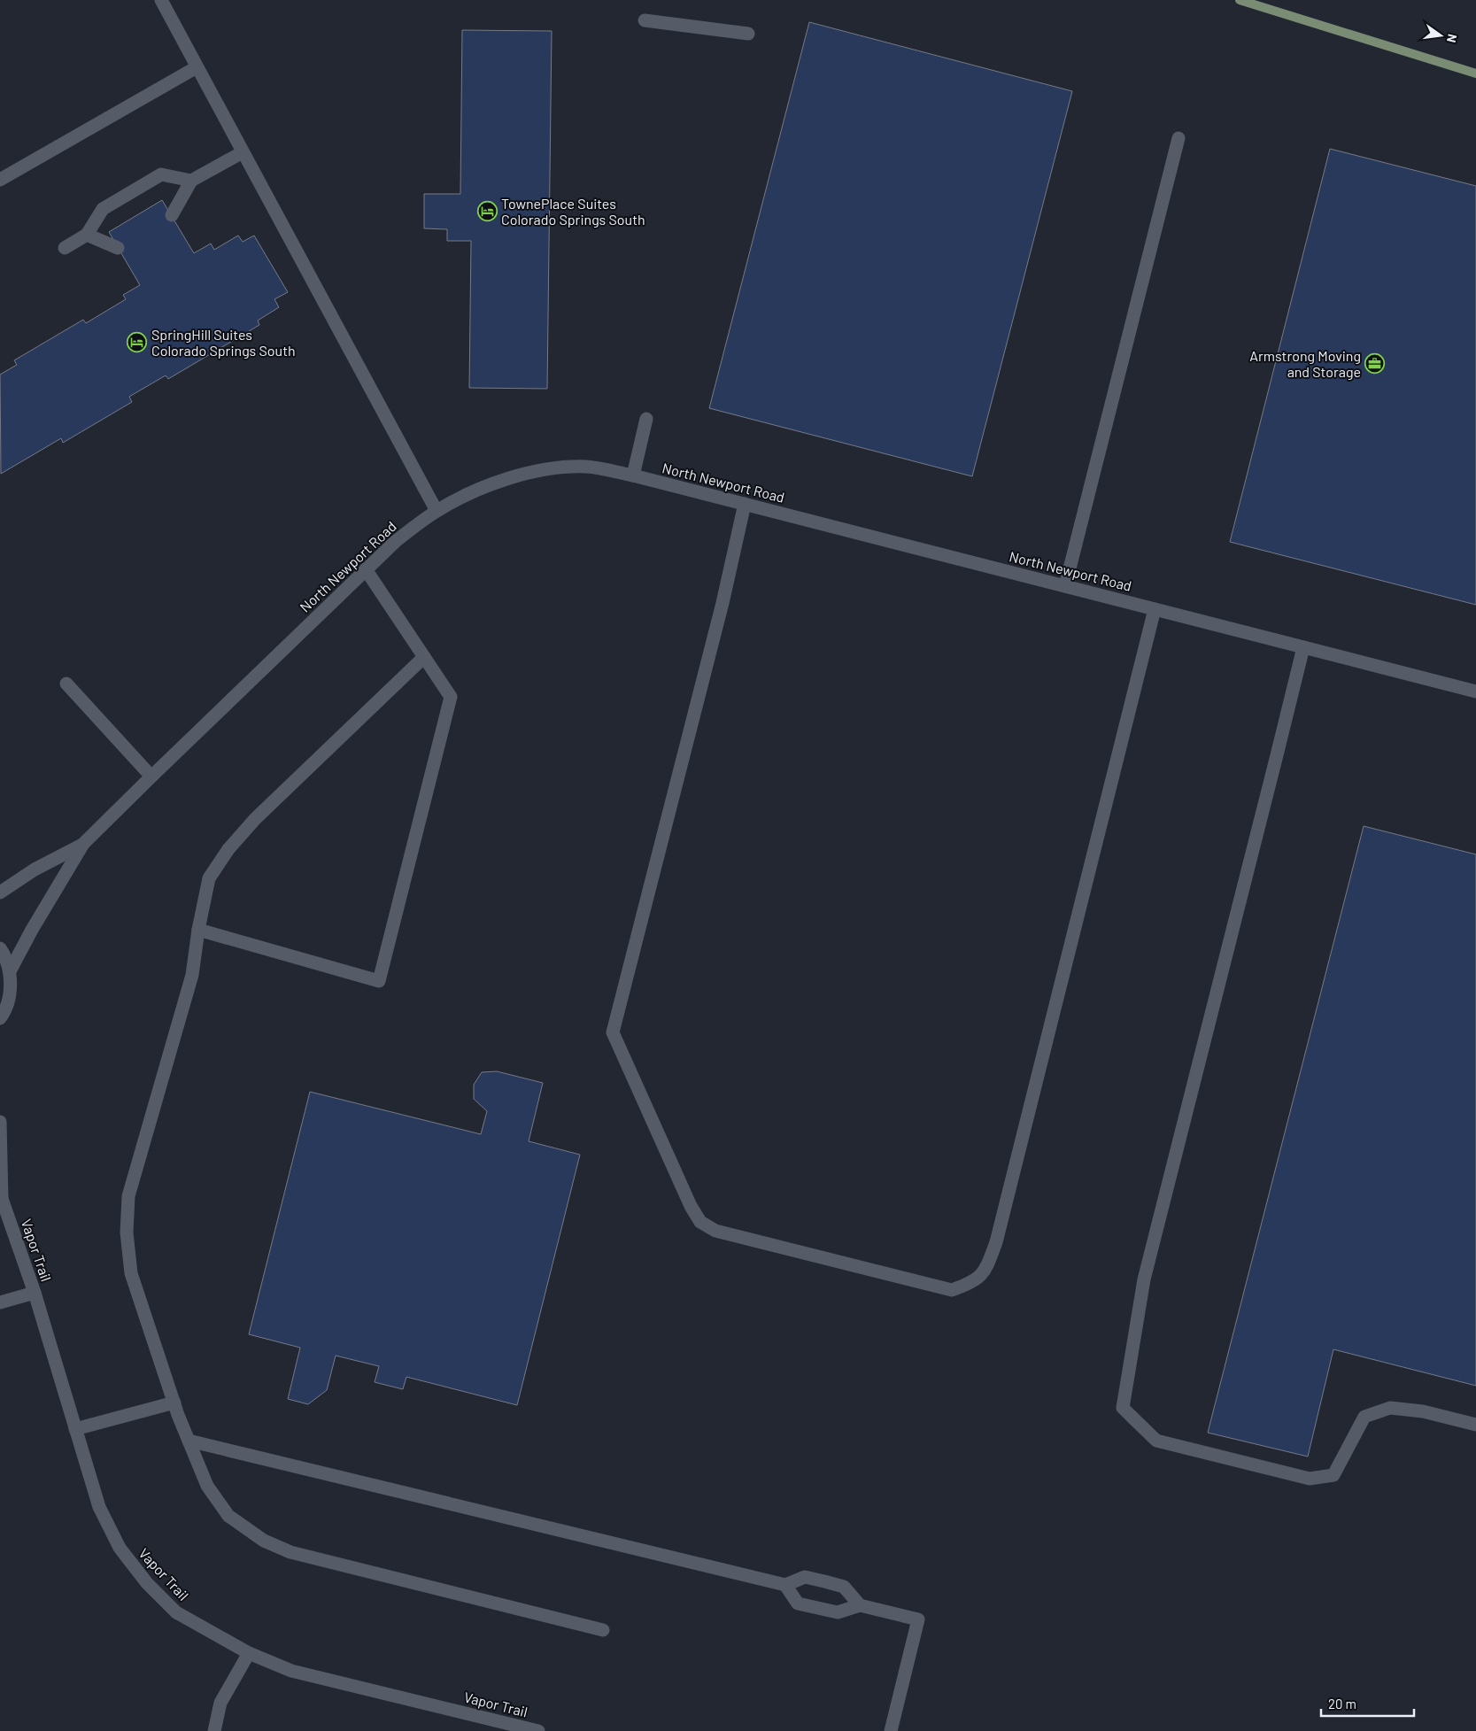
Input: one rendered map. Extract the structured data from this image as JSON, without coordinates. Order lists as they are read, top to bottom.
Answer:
{
  "streets": {
    "street": ["North Newport Road", "Vapor Trail"]
  },
  "places": {
    "hotel": ["TownePlace Suites Colorado Springs South", "SpringHill Suites Colorado Springs South"],
    "office": ["Armstrong Moving and Storage"]
  },
  "scale_bar": "20 m",
  "north": "right"
}
